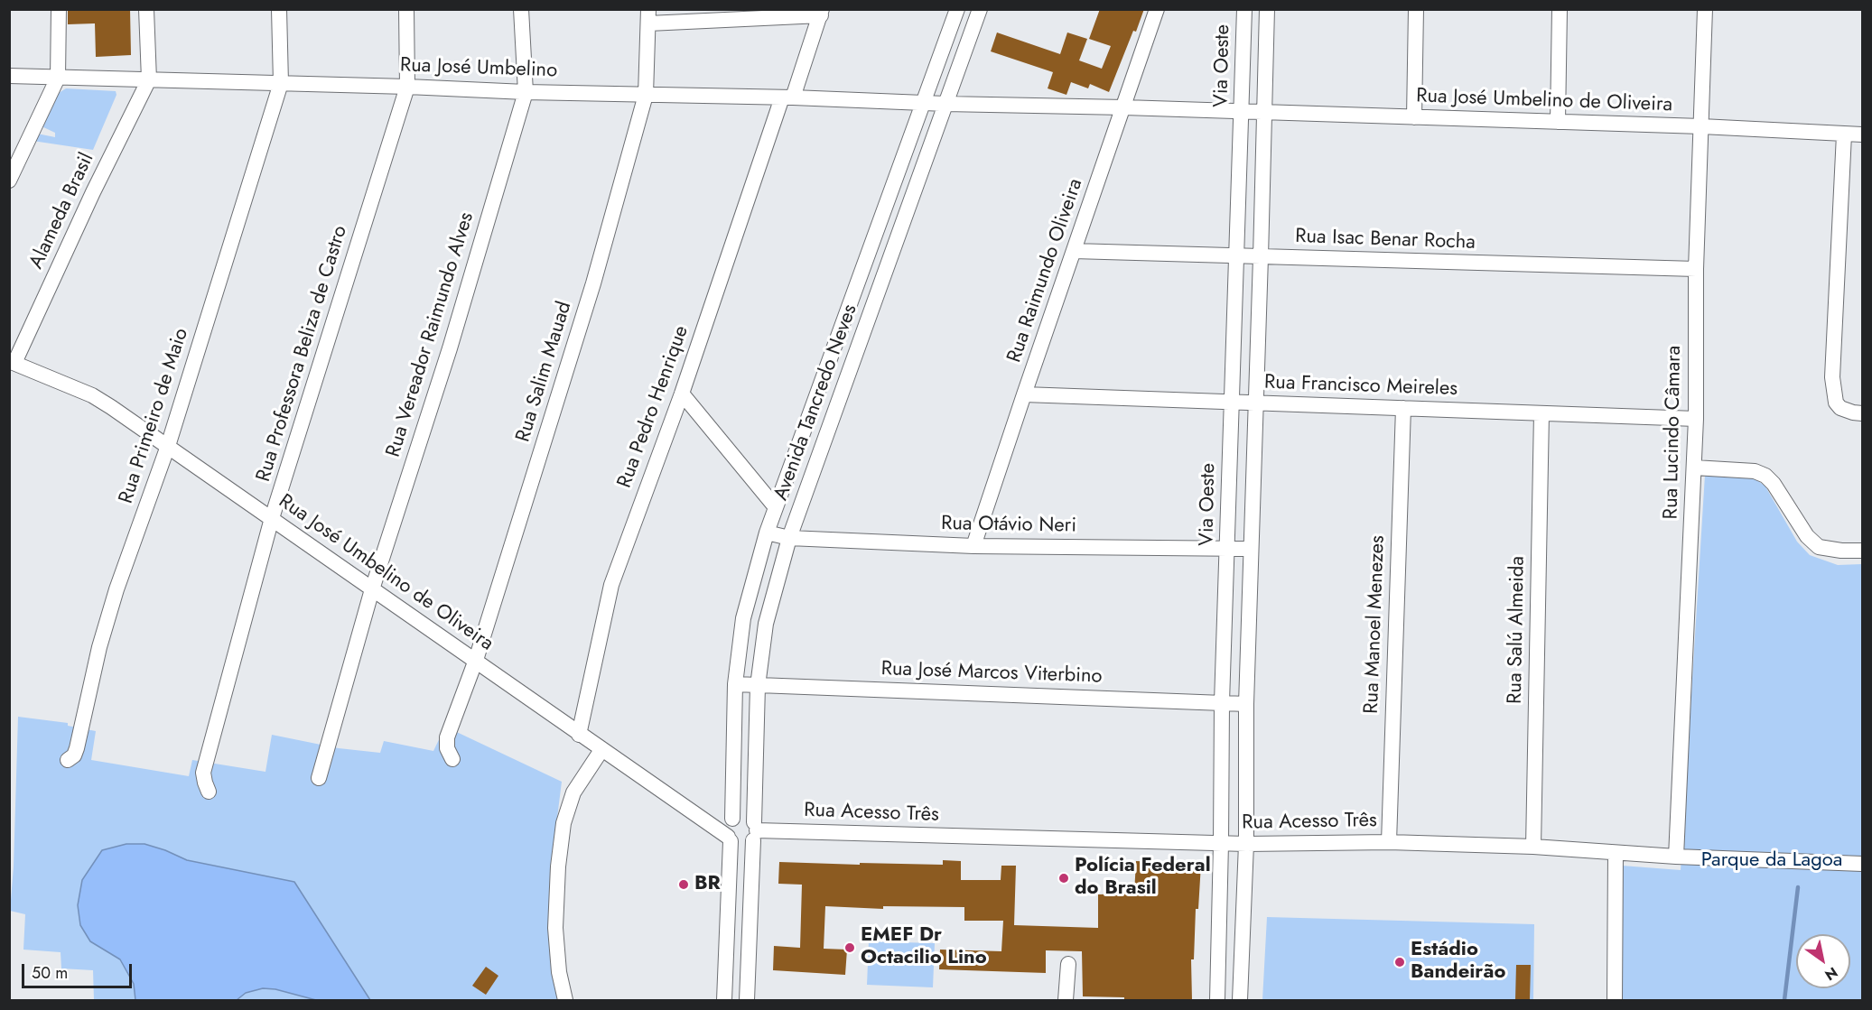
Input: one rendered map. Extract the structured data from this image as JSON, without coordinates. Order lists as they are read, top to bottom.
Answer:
{
  "streets": {
    "street": [
      "Via Oeste",
      "Rua José Umbelino",
      "Rua José Umbelino de Oliveira",
      "Alameda Brasil",
      "Rua Isac Benar Rocha",
      "Rua Raimundo Oliveira",
      "Rua Vereador Raimundo Alves",
      "Rua Professora Beliza de Castro",
      "Rua Salim Mauad",
      "Rua Francisco Meireles",
      "Avenida Tancredo Neves",
      "Rua Pedro Henrique",
      "Rua Primeiro de Maio",
      "Rua Lucindo Câmara",
      "Rua Otávio Neri",
      "Rua Manoel Menezes",
      "Rua Salú Almeida",
      "Rua José Marcos Viterbino",
      "Rua Acesso Três"
    ]
  },
  "crossings": [
    ["Via Oeste", "Rua José Umbelino de Oliveira"],
    ["Via Oeste", "Rua Isac Benar Rocha"],
    ["Via Oeste", "Rua Francisco Meireles"],
    ["Via Oeste", "Rua Otávio Neri"],
    ["Via Oeste", "Rua José Marcos Viterbino"],
    ["Via Oeste", "Rua Acesso Três"],
    ["Rua José Umbelino", "Rua José Umbelino de Oliveira"],
    ["Rua José Umbelino", "Alameda Brasil"],
    ["Rua José Umbelino", "Rua Raimundo Oliveira"],
    ["Rua José Umbelino", "Rua Vereador Raimundo Alves"],
    ["Rua José Umbelino", "Rua Professora Beliza de Castro"],
    ["Rua José Umbelino", "Rua Salim Mauad"],
    ["Rua José Umbelino", "Avenida Tancredo Neves"],
    ["Rua José Umbelino", "Rua Pedro Henrique"],
    ["Rua José Umbelino", "Rua Primeiro de Maio"],
    ["Rua José Umbelino de Oliveira", "Alameda Brasil"],
    ["Rua José Umbelino de Oliveira", "Rua Raimundo Oliveira"],
    ["Rua José Umbelino de Oliveira", "Rua Vereador Raimundo Alves"],
    ["Rua José Umbelino de Oliveira", "Rua Professora Beliza de Castro"],
    ["Rua José Umbelino de Oliveira", "Rua Salim Mauad"],
    ["Rua José Umbelino de Oliveira", "Avenida Tancredo Neves"],
    ["Rua José Umbelino de Oliveira", "Rua Pedro Henrique"],
    ["Rua José Umbelino de Oliveira", "Rua Primeiro de Maio"],
    ["Rua José Umbelino de Oliveira", "Rua Lucindo Câmara"],
    ["Rua José Umbelino de Oliveira", "Rua Acesso Três"],
    ["Rua Isac Benar Rocha", "Rua Raimundo Oliveira"],
    ["Rua Isac Benar Rocha", "Rua Lucindo Câmara"],
    ["Rua Raimundo Oliveira", "Rua Francisco Meireles"],
    ["Rua Raimundo Oliveira", "Rua Otávio Neri"],
    ["Rua Francisco Meireles", "Rua Lucindo Câmara"],
    ["Rua Francisco Meireles", "Rua Manoel Menezes"],
    ["Rua Francisco Meireles", "Rua Salú Almeida"],
    ["Avenida Tancredo Neves", "Rua Otávio Neri"],
    ["Avenida Tancredo Neves", "Rua José Marcos Viterbino"],
    ["Avenida Tancredo Neves", "Rua Acesso Três"],
    ["Rua Lucindo Câmara", "Rua Acesso Três"],
    ["Rua Manoel Menezes", "Rua Acesso Três"],
    ["Rua Salú Almeida", "Rua Acesso Três"]
  ],
  "parks": ["Parque da Lagoa"],
  "places": [
    "Polícia Federal do Brasil",
    "BR",
    "EMEF Dr Octacilio Lino",
    "Estádio Bandeirão"
  ],
  "scale_bar": "50 m",
  "north": "bottom right"
}
